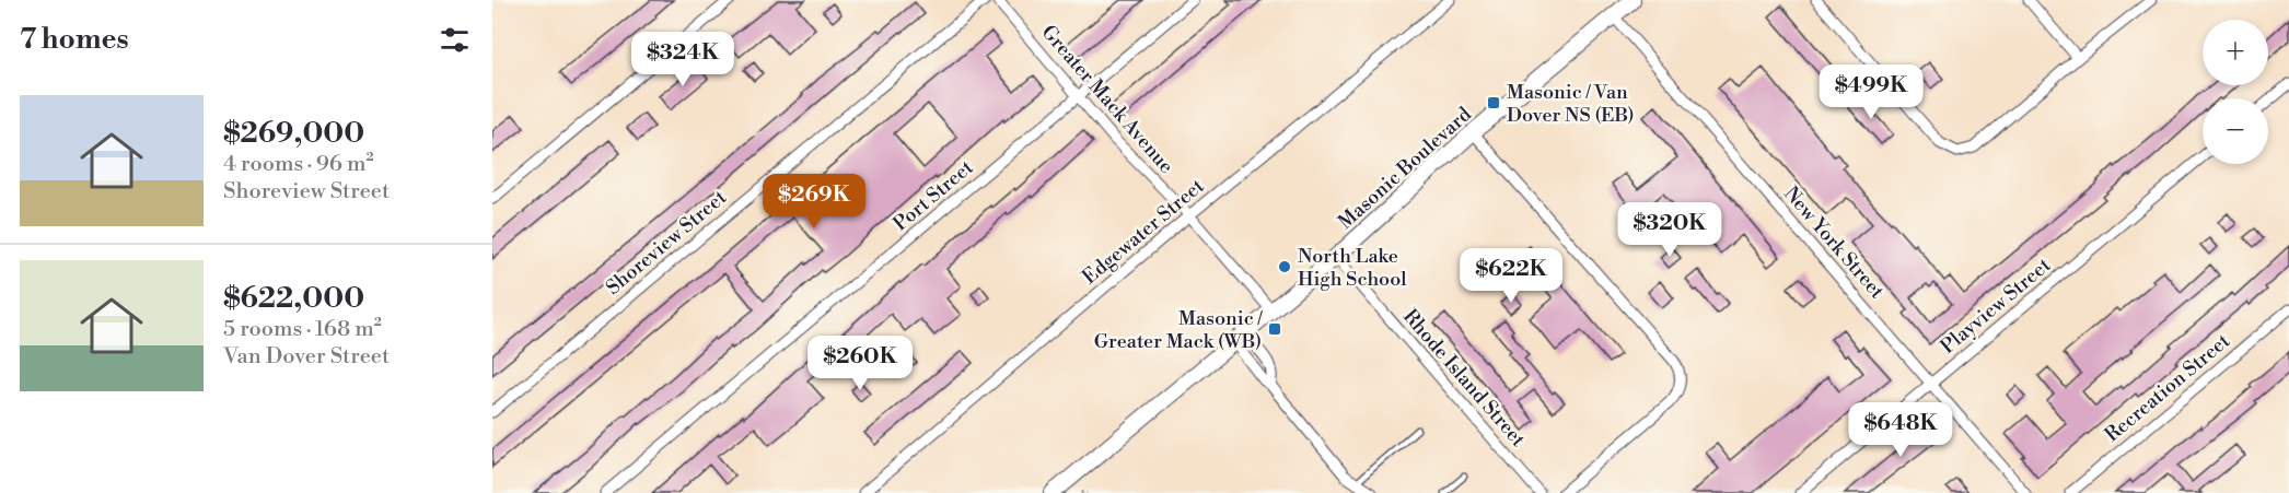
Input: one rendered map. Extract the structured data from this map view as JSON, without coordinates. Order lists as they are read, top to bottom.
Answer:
{
  "streets": {
    "street": [
      "Greater Mack Avenue",
      "Masonic Boulevard",
      "Port Street",
      "Edgewater Street",
      "Shoreview Street",
      "New York Street",
      "Playview Street",
      "Rhode Island Street",
      "Recreation Street"
    ]
  },
  "crossings": [
    ["Greater Mack Avenue", "Masonic Boulevard"],
    ["Greater Mack Avenue", "Port Street"],
    ["Greater Mack Avenue", "Edgewater Street"],
    ["Masonic Boulevard", "New York Street"],
    ["Masonic Boulevard", "Rhode Island Street"],
    ["New York Street", "Playview Street"]
  ],
  "places": {
    "transit": ["Masonic / Van Dover NS (EB)", "Masonic / Greater Mack (WB)"],
    "other": ["North Lake High School"]
  },
  "page": {
    "heading": "7 homes",
    "map_buttons": ["+", "−"],
    "price": [
      "$324K",
      "$499K",
      "$269K",
      "$320K",
      "$622K",
      "$260K",
      "$648K"
    ],
    "list": [
      {
        "name": "$269,000",
        "note": "4 rooms · 96 m² · Shoreview Street"
      },
      {
        "name": "$622,000",
        "note": "5 rooms · 168 m² · Van Dover Street"
      }
    ]
  }
}
